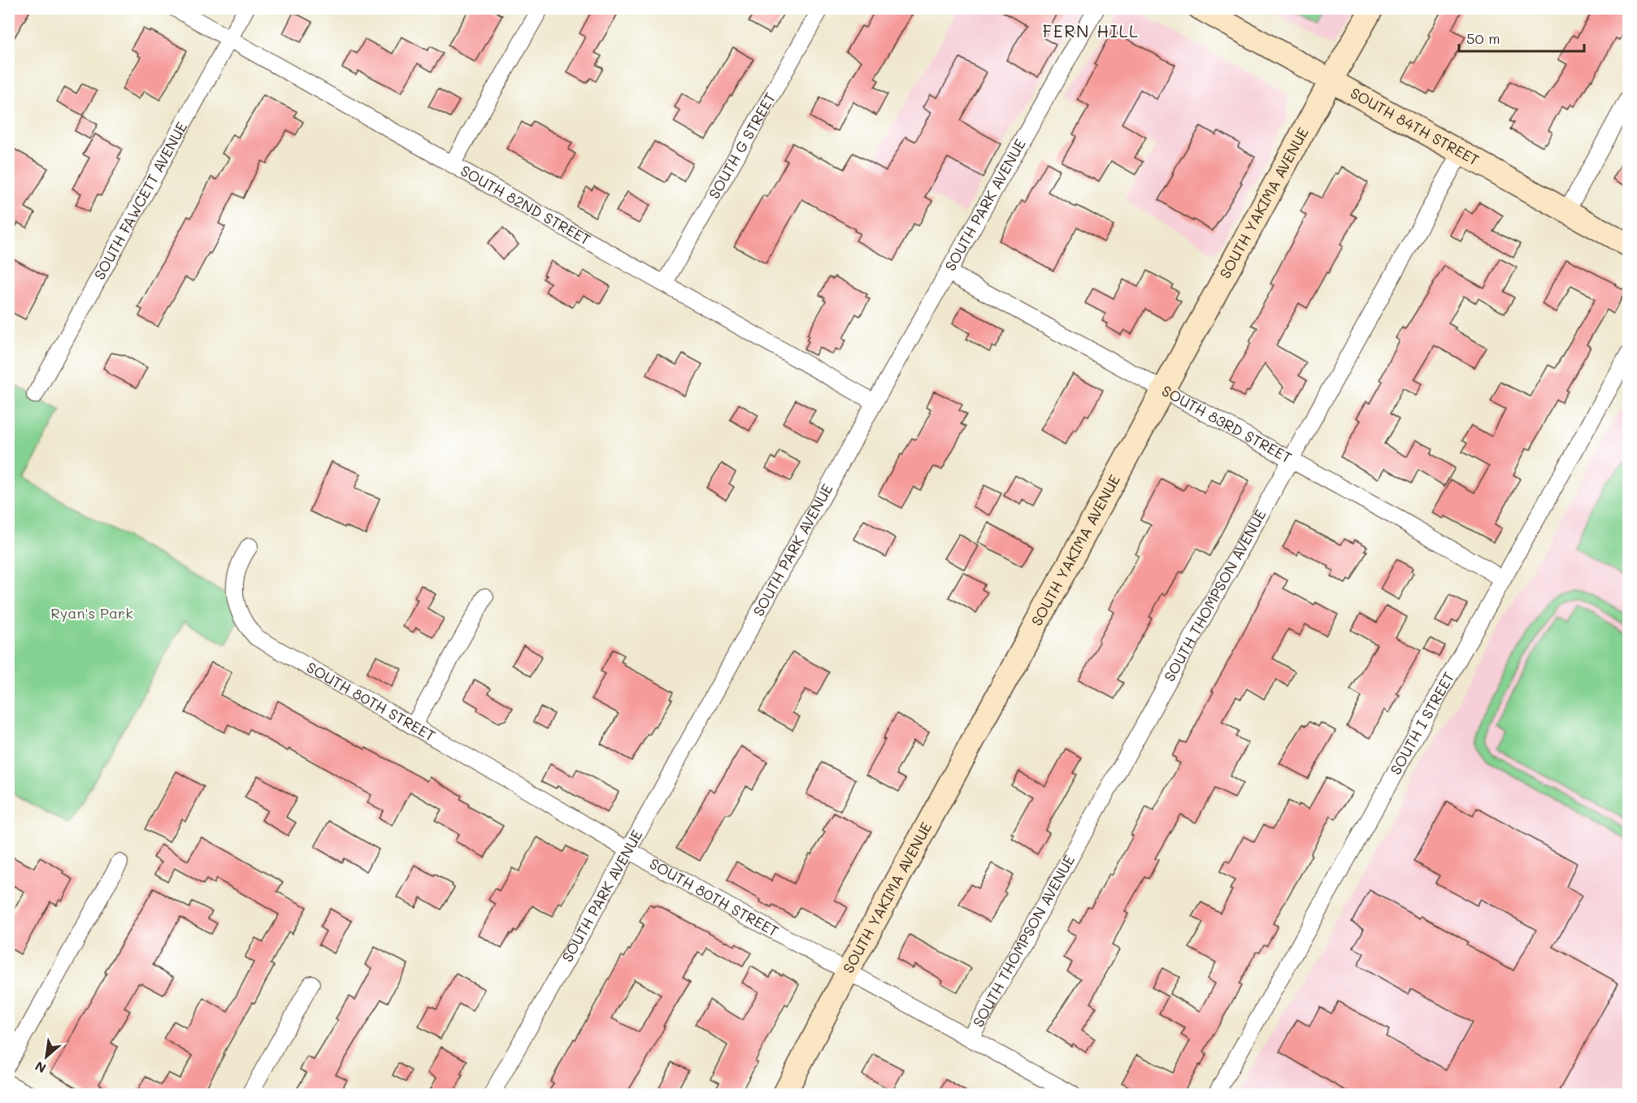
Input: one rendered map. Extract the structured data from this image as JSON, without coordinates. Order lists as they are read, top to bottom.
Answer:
{
  "streets": {
    "main road": ["SOUTH 84TH STREET", "SOUTH YAKIMA AVENUE"],
    "street": [
      "SOUTH G STREET",
      "SOUTH FAWCETT AVENUE",
      "SOUTH 82ND STREET",
      "SOUTH PARK AVENUE",
      "SOUTH 83RD STREET",
      "SOUTH THOMPSON AVENUE",
      "SOUTH 80TH STREET",
      "SOUTH I STREET"
    ]
  },
  "crossings": [
    ["SOUTH 84TH STREET", "SOUTH YAKIMA AVENUE"],
    ["SOUTH 84TH STREET", "SOUTH THOMPSON AVENUE"],
    ["SOUTH G STREET", "SOUTH 82ND STREET"],
    ["SOUTH FAWCETT AVENUE", "SOUTH 82ND STREET"],
    ["SOUTH YAKIMA AVENUE", "SOUTH 83RD STREET"],
    ["SOUTH YAKIMA AVENUE", "SOUTH 80TH STREET"],
    ["SOUTH 82ND STREET", "SOUTH PARK AVENUE"],
    ["SOUTH PARK AVENUE", "SOUTH 83RD STREET"],
    ["SOUTH PARK AVENUE", "SOUTH 80TH STREET"],
    ["SOUTH 83RD STREET", "SOUTH THOMPSON AVENUE"],
    ["SOUTH 83RD STREET", "SOUTH I STREET"],
    ["SOUTH THOMPSON AVENUE", "SOUTH 80TH STREET"]
  ],
  "districts": ["FERN HILL"],
  "parks": ["Ryan's Park"],
  "scale_bar": "50 m",
  "north": "bottom left"
}
